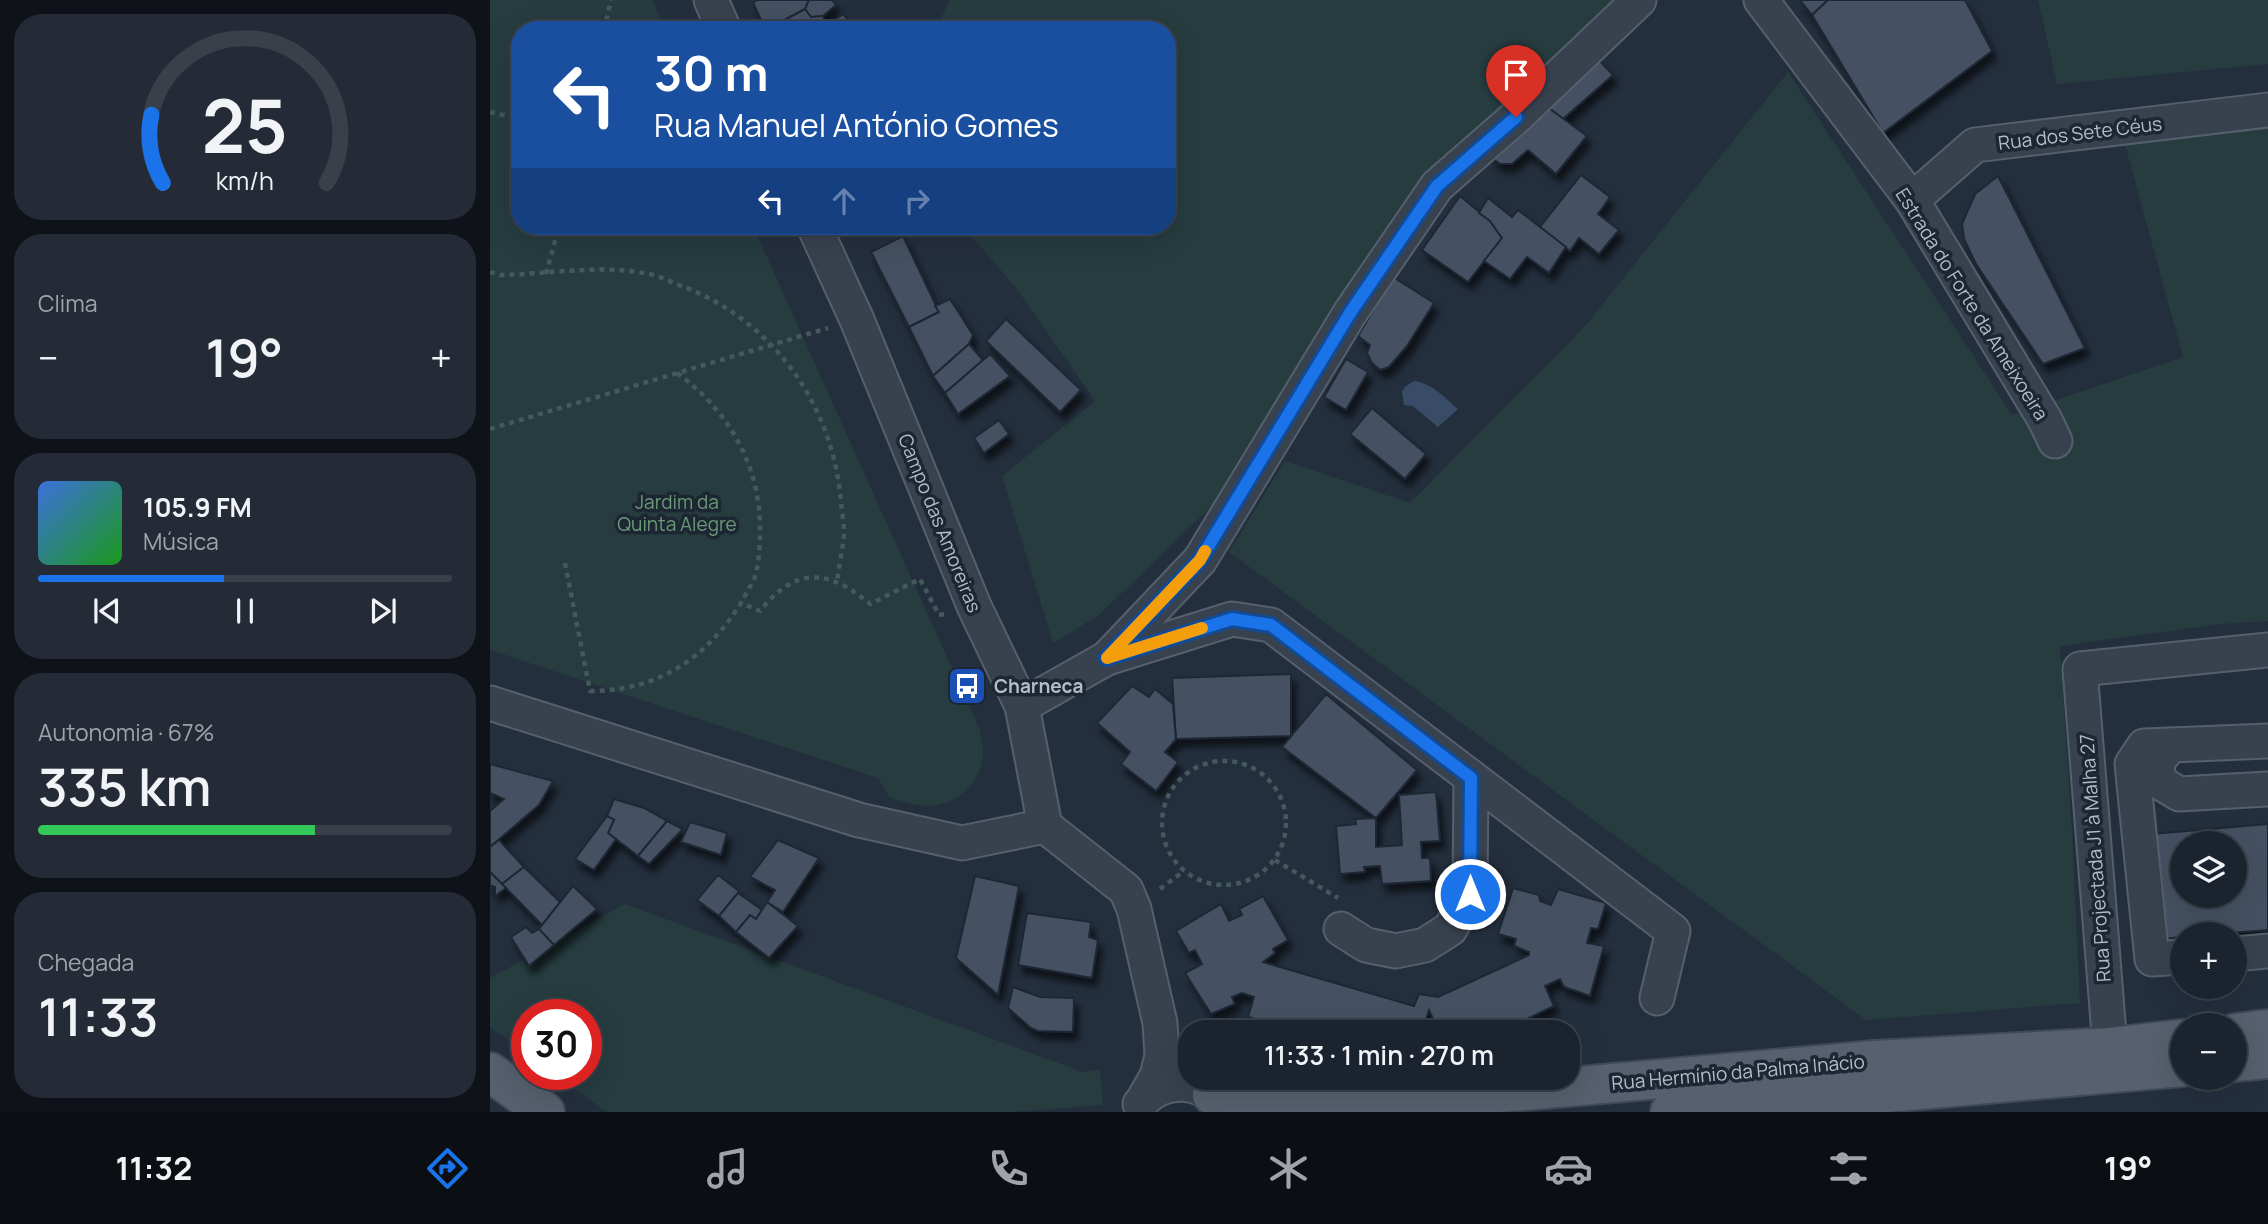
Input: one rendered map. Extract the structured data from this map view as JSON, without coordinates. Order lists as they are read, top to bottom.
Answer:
{
  "streets": {
    "main road": ["Rua Hermínio da Palma Inácio"],
    "street": [
      "Rua dos Sete Céus",
      "Estrada do Forte da Ameixoeira",
      "Campo das Amoreiras",
      "Rua Projectada J1 à Malha 27"
    ]
  },
  "crossings": [
    ["Rua dos Sete Céus", "Estrada do Forte da Ameixoeira"],
    ["Rua Projectada J1 à Malha 27", "Rua Hermínio da Palma Inácio"]
  ],
  "parks": ["Jardim da Quinta Alegre"],
  "places": {
    "bus stop": ["Charneca"]
  },
  "page": {
    "turn": ["30 m", "Rua Manuel António Gomes"],
    "tile": [
      "Clima",
      ["Autonomia · 67%", "335 km"],
      ["Chegada", "11:33"]
    ],
    "heat": ["−", "19°", "+"],
    "song": ["105.9 FM", "Música"],
    "map_buttons": ["+", "−"],
    "limit": "30",
    "trip": "11:33 · 1 min · 270 m",
    "tabs": ["11:32", "19°"],
    "gauge": ["25", "km/h"]
  }
}
